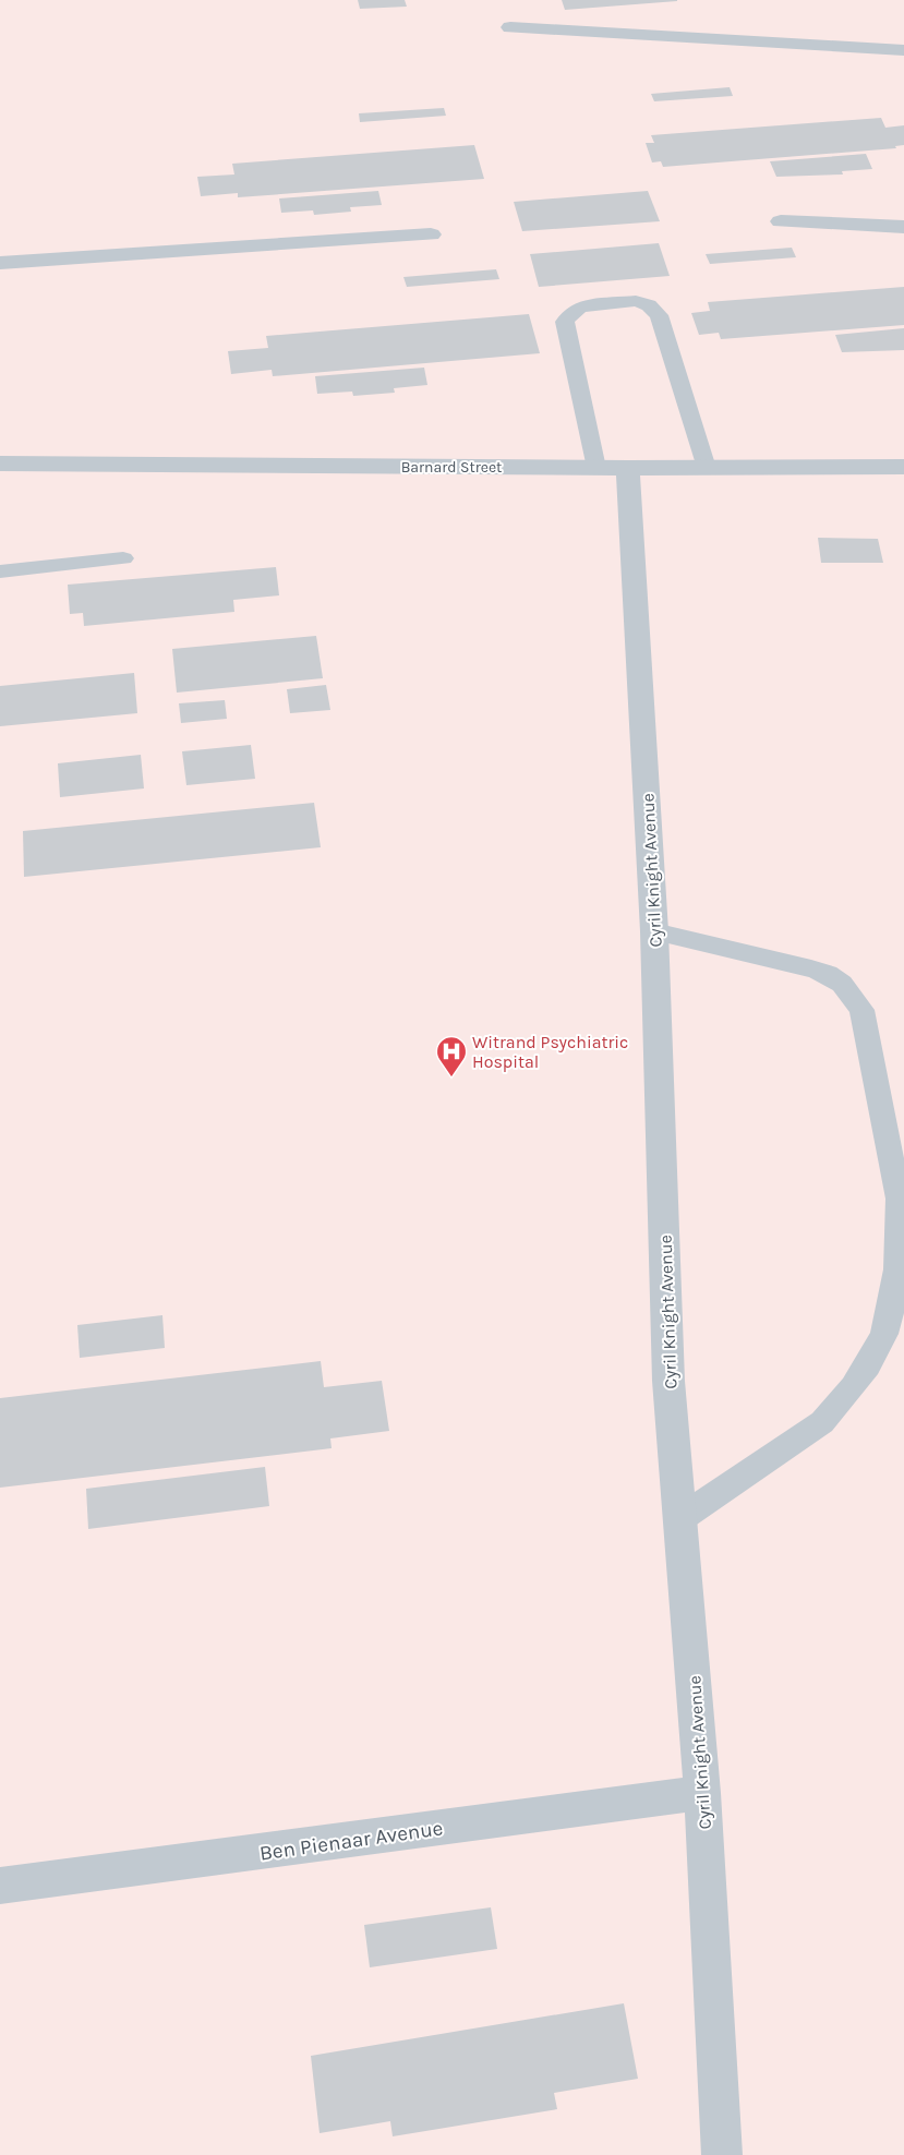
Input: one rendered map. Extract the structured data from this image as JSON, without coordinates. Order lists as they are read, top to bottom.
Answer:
{
  "streets": {
    "street": ["Barnard Street", "Cyril Knight Avenue", "Ben Pienaar Avenue"]
  },
  "crossings": [
    ["Barnard Street", "Cyril Knight Avenue"],
    ["Cyril Knight Avenue", "Ben Pienaar Avenue"]
  ],
  "places": {
    "hospital": ["Witrand Psychiatric Hospital"]
  }
}
